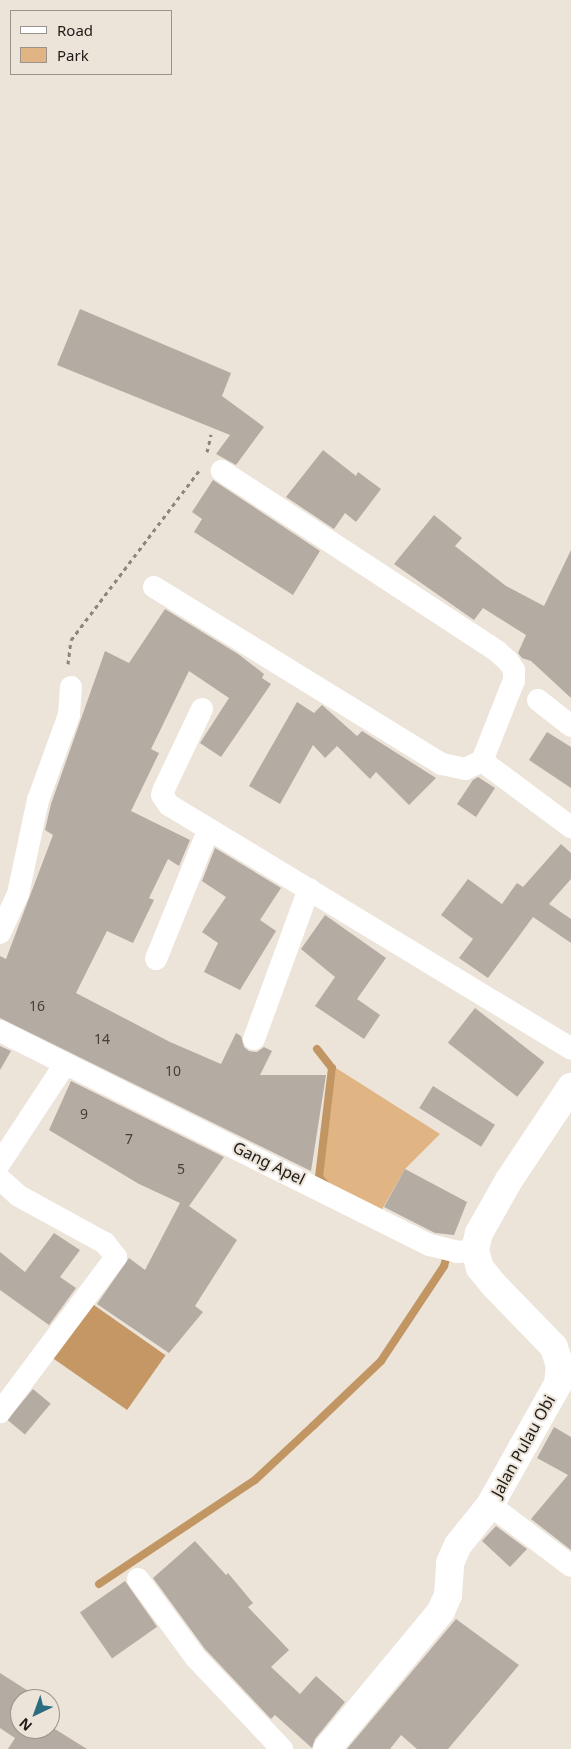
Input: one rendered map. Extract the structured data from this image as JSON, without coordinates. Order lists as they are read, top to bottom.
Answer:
{
  "streets": {
    "street": ["Gang Apel", "Jalan Pulau Obi"]
  },
  "crossings": [
    ["Gang Apel", "Jalan Pulau Obi"]
  ],
  "house_numbers": [
    "16",
    "14",
    "10",
    "9",
    "7",
    "5"
  ],
  "legend": ["Road", "Park"],
  "north": "bottom left"
}
